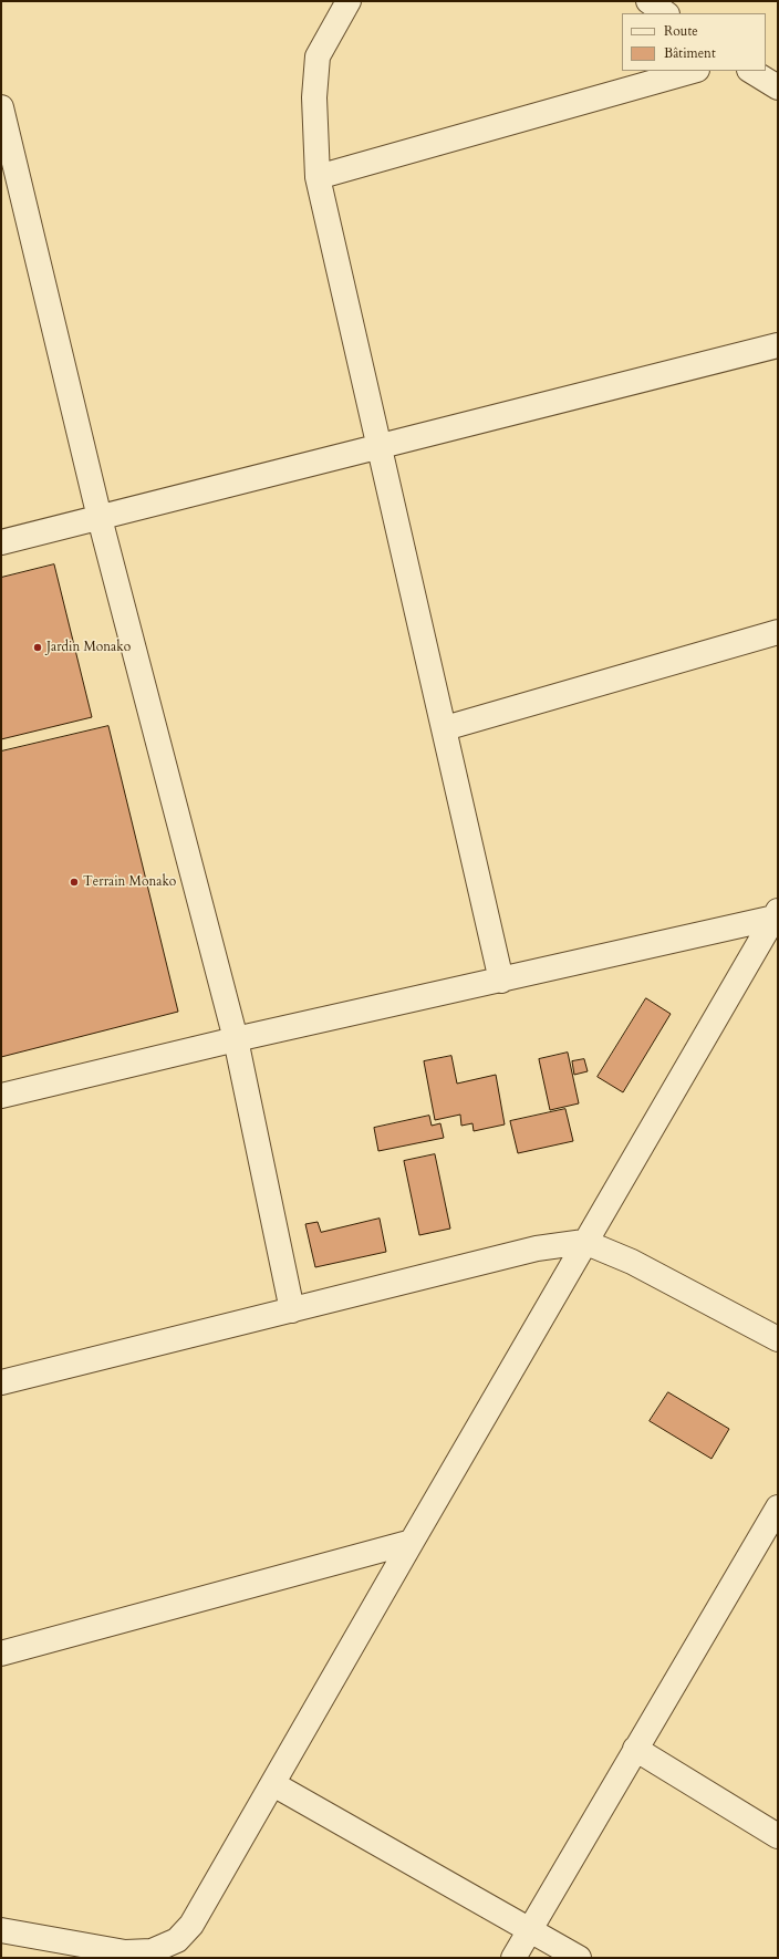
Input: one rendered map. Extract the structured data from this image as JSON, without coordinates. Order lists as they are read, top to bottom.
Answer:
{
  "places": ["Jardin Monako", "Terrain Monako"],
  "legend": ["Route", "Bâtiment"]
}
